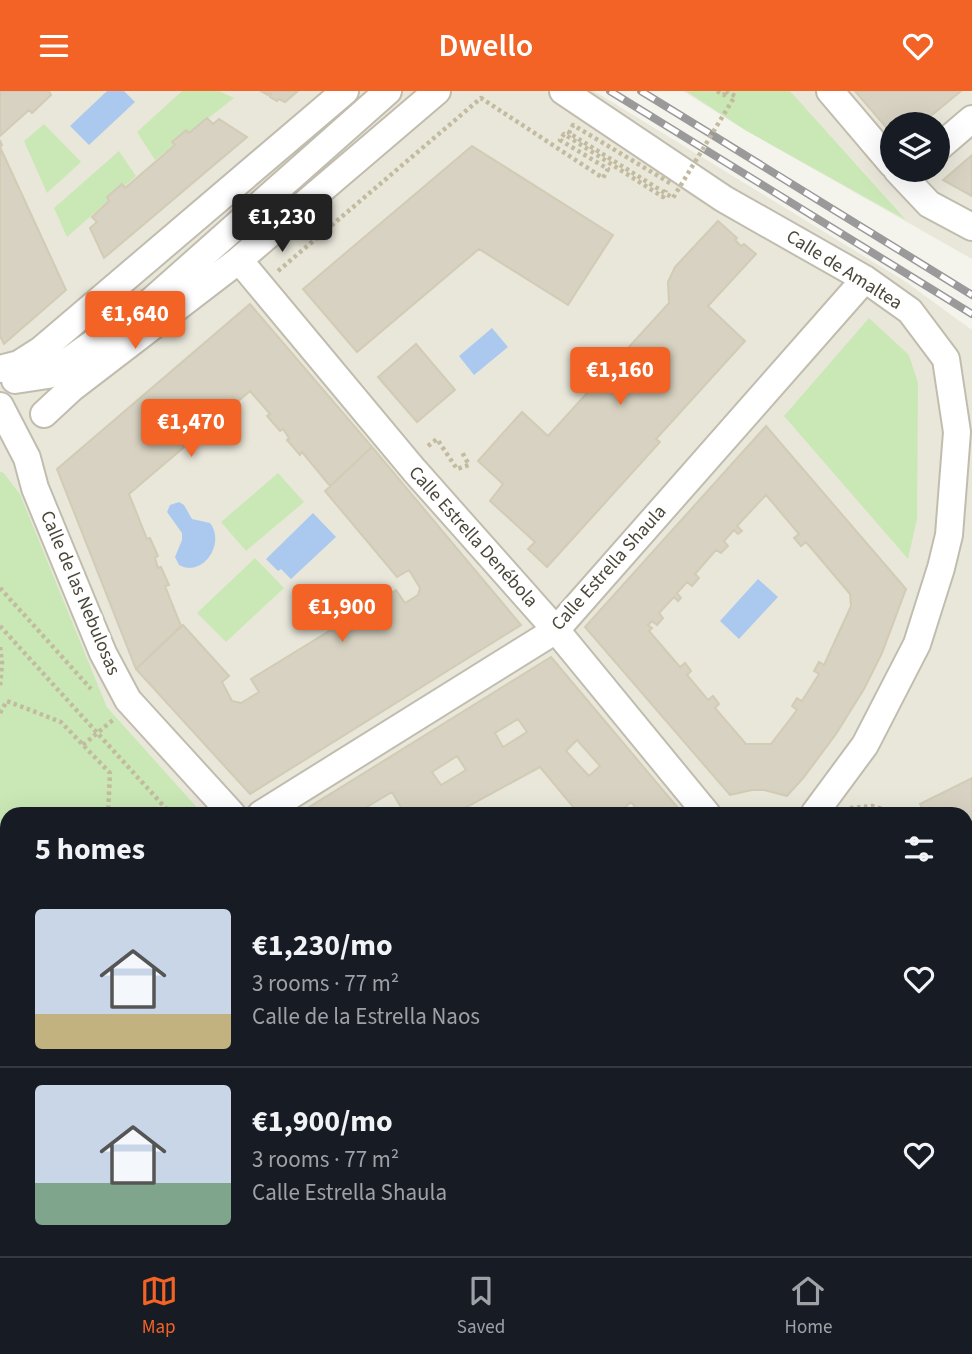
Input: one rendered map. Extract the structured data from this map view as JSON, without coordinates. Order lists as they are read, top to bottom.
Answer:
{
  "streets": {
    "street": [
      "Calle de Amaltea",
      "Calle Estrella Denébola",
      "Calle Estrella Shaula",
      "Calle de las Nebulosas"
    ]
  },
  "crossings": [
    ["Calle de Amaltea", "Calle Estrella Shaula"],
    ["Calle Estrella Denébola", "Calle Estrella Shaula"]
  ],
  "page": {
    "header": "Dwello",
    "price": [
      "€1,230",
      "€1,640",
      "€1,160",
      "€1,470",
      "€1,900"
    ],
    "heading": "5 homes",
    "list": [
      {
        "name": "€1,230/mo",
        "note": "3 rooms · 77 m² · Calle de la Estrella Naos"
      },
      {
        "name": "€1,900/mo",
        "note": "3 rooms · 77 m² · Calle Estrella Shaula"
      }
    ],
    "tabs": ["Map", "Saved", "Home"]
  }
}
